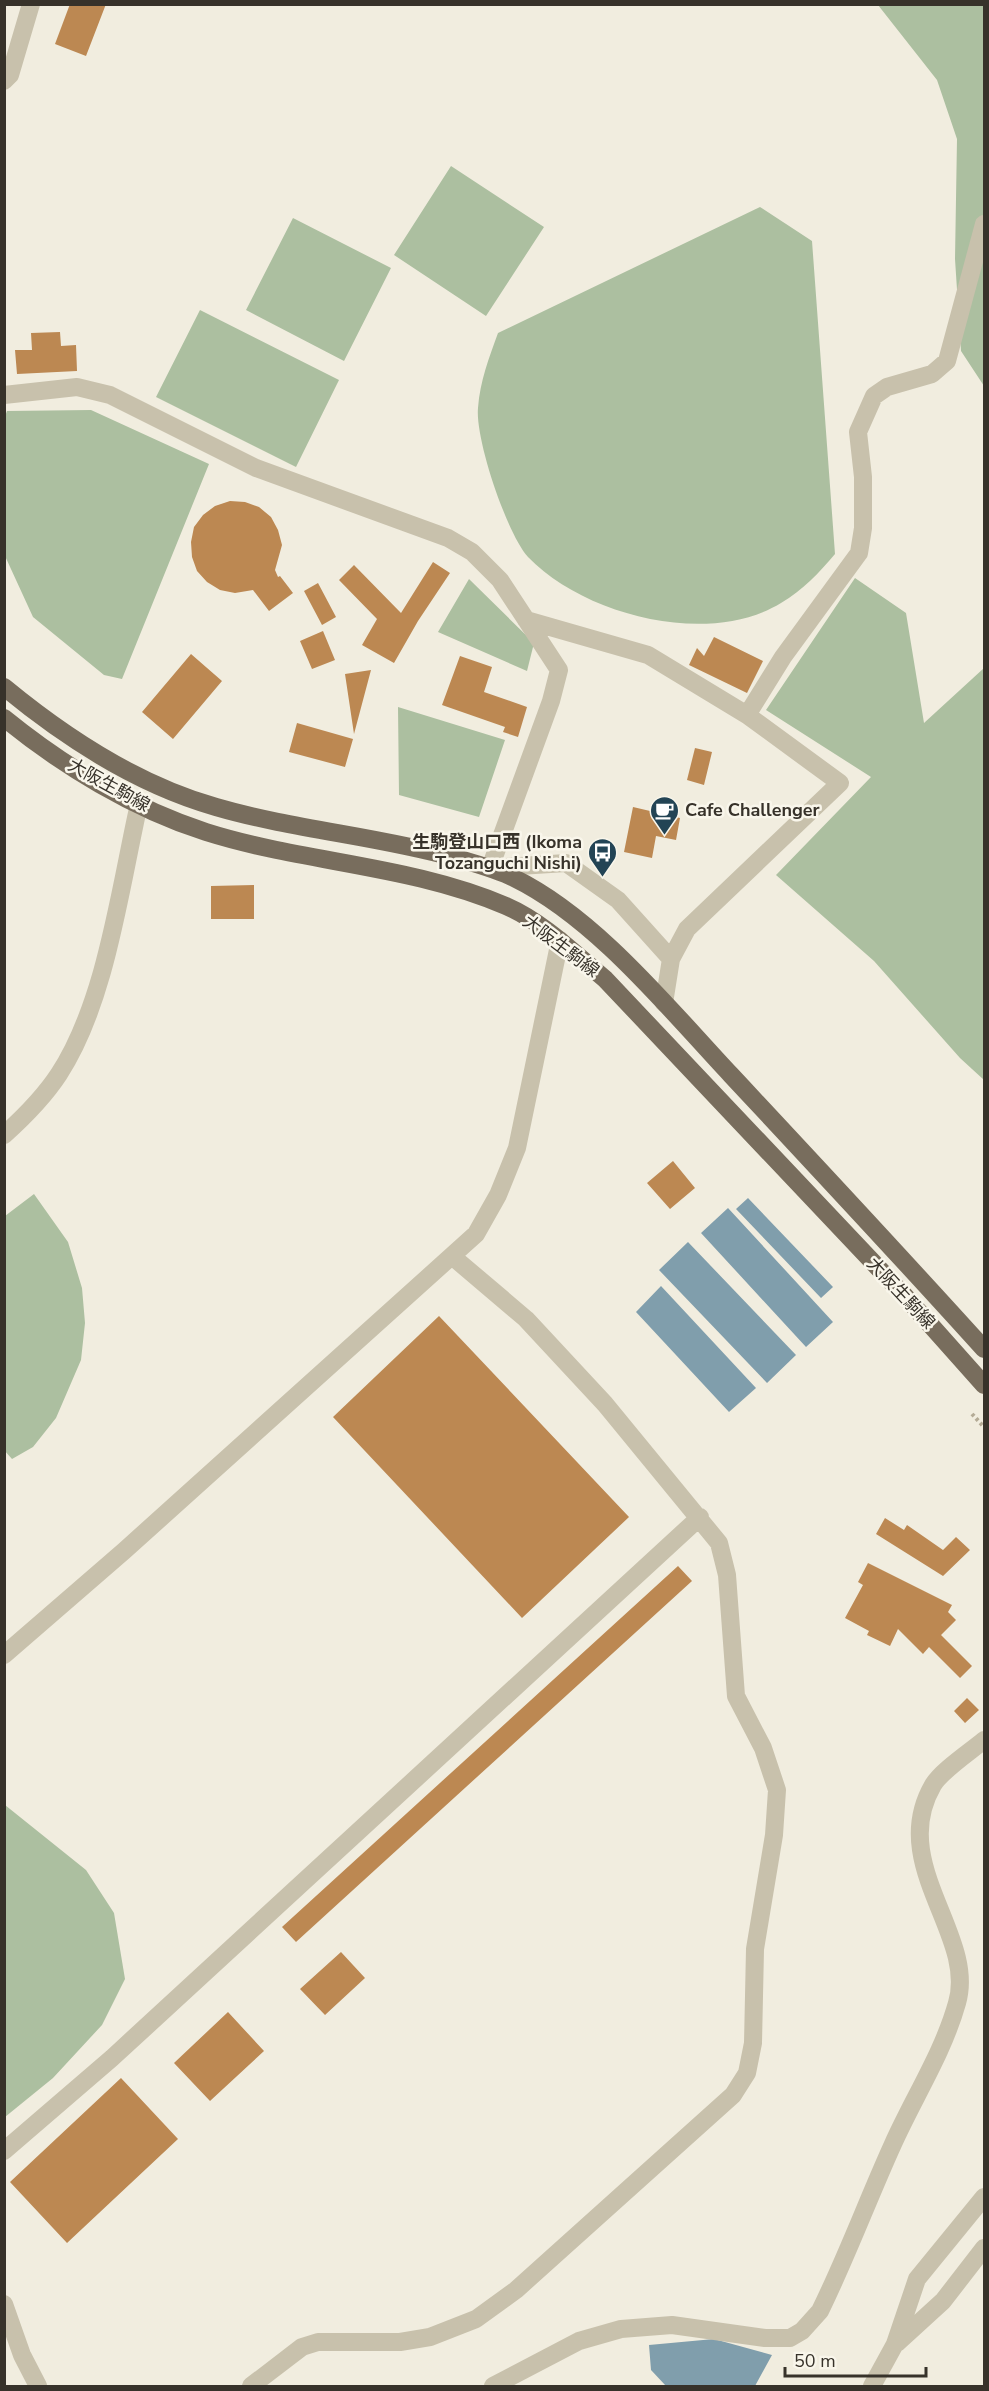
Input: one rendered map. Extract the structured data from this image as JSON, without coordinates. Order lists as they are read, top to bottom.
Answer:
{
  "streets": {
    "main road": ["大阪生駒線"]
  },
  "places": {
    "cafe": ["Cafe Challenger"],
    "bus stop": ["生駒登山口西 (Ikoma Tozanguchi Nishi)"]
  },
  "scale_bar": "50 m"
}
